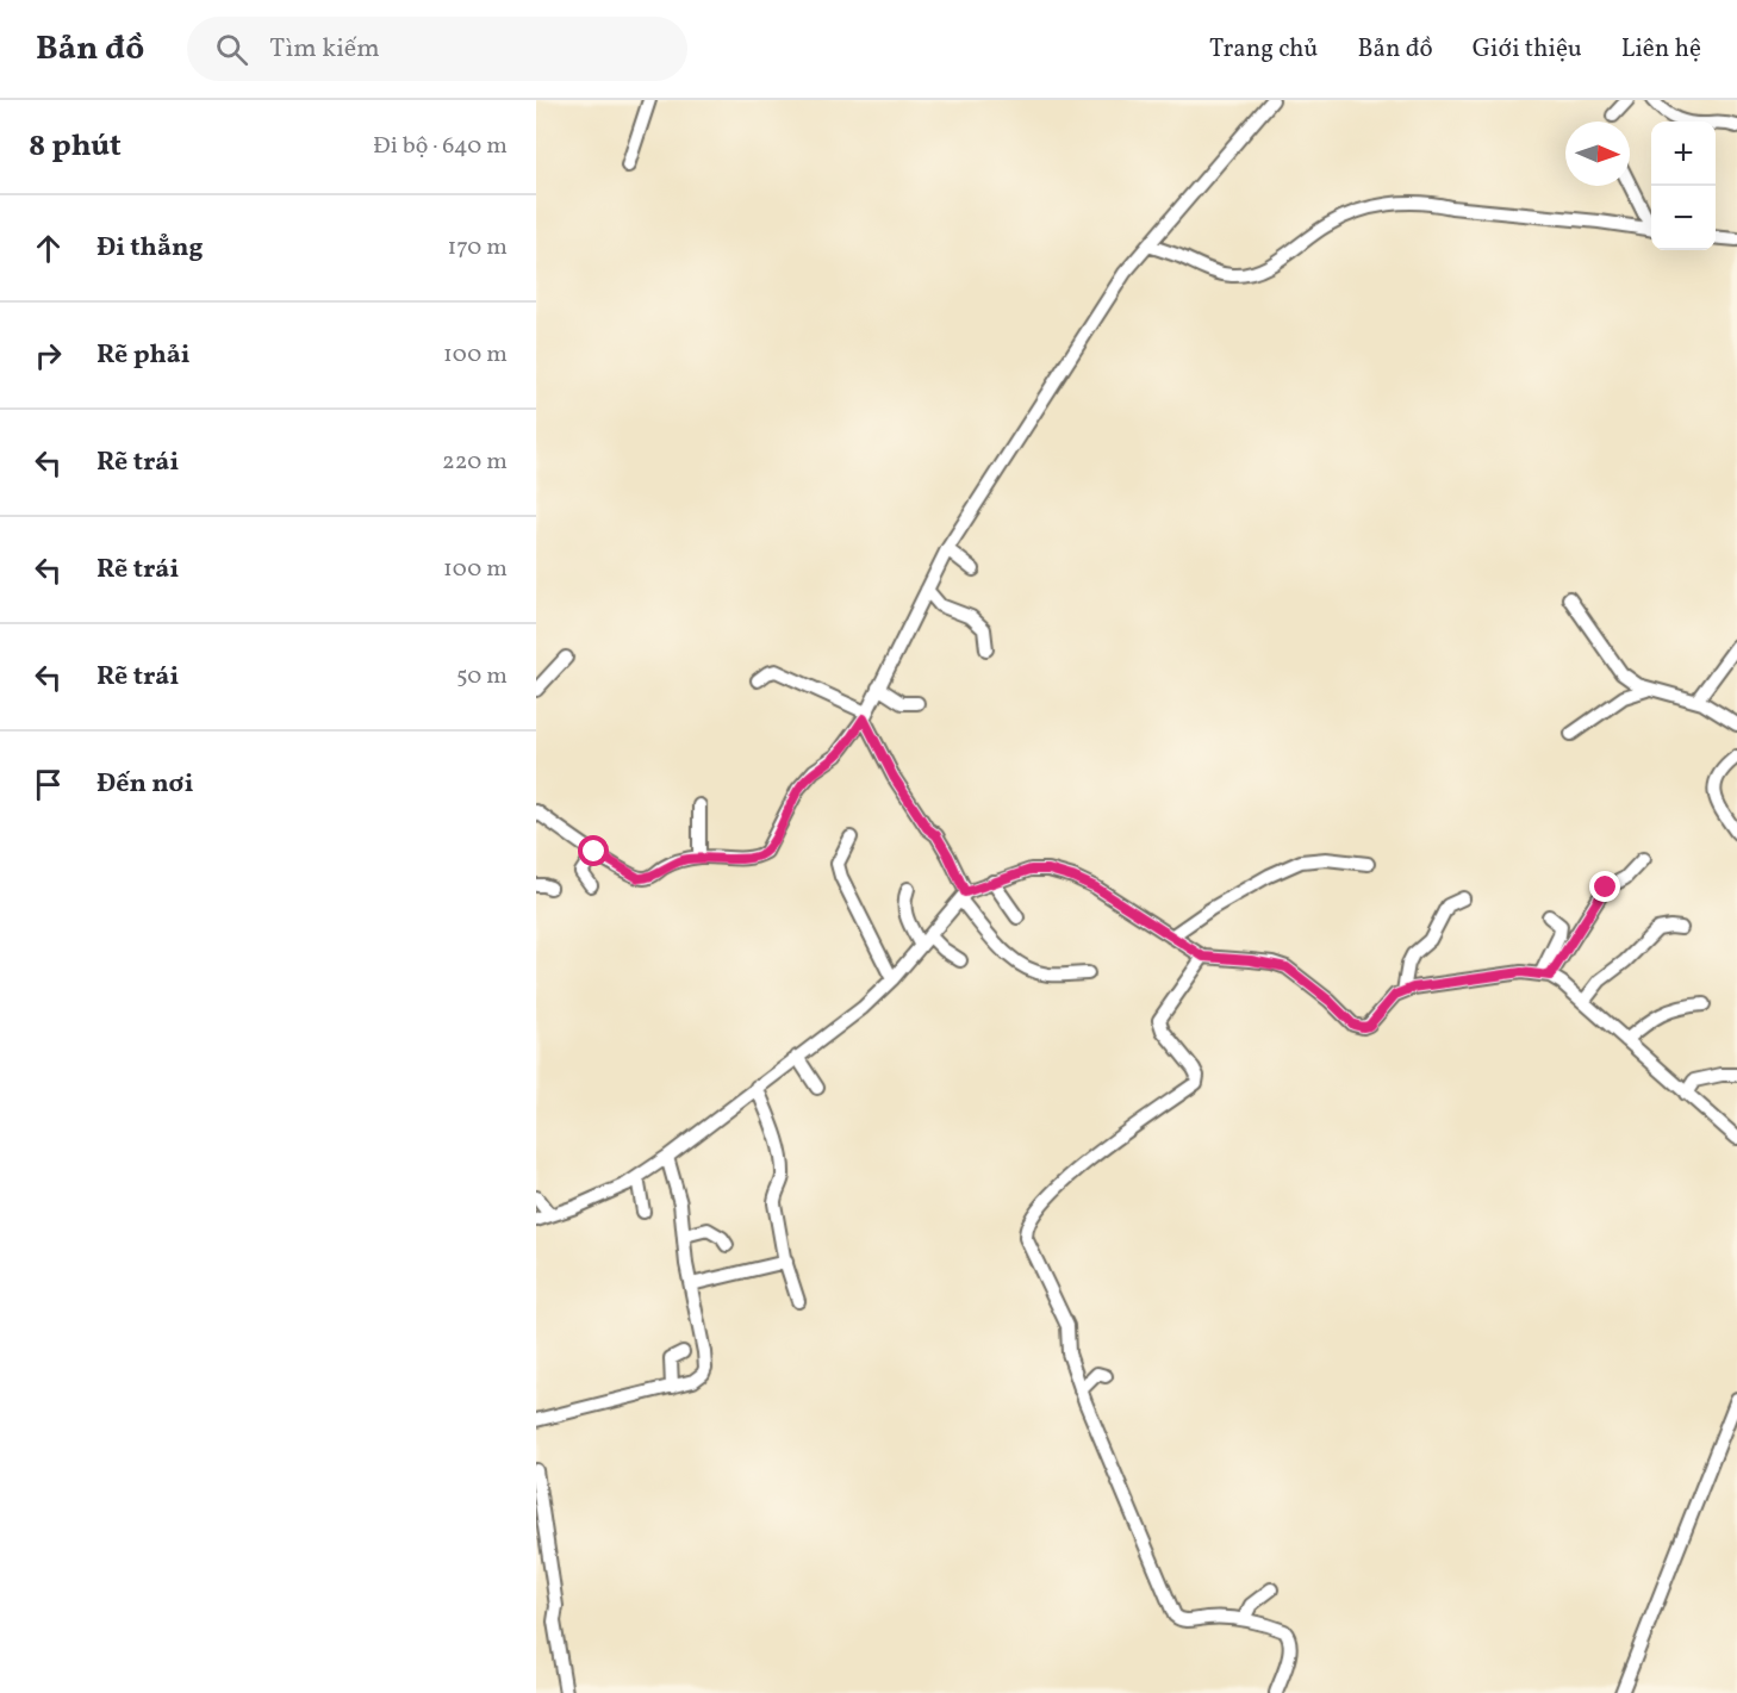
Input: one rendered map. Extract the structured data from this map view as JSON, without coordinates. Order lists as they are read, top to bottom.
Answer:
{
  "north": "right",
  "page": {
    "header": "Bản đồ",
    "search": "Tìm kiếm",
    "nav": [
      "Trang chủ",
      "Bản đồ",
      "Giới thiệu",
      "Liên hệ"
    ],
    "heading": ["8 phút", "Đi bộ · 640 m"],
    "map_buttons": ["+", "−"],
    "list": [
      ["Đi thẳng", "170 m"],
      ["Rẽ phải", "100 m"],
      ["Rẽ trái", "220 m"],
      ["Rẽ trái", "100 m"],
      ["Rẽ trái", "50 m"],
      "Đến nơi"
    ]
  }
}
